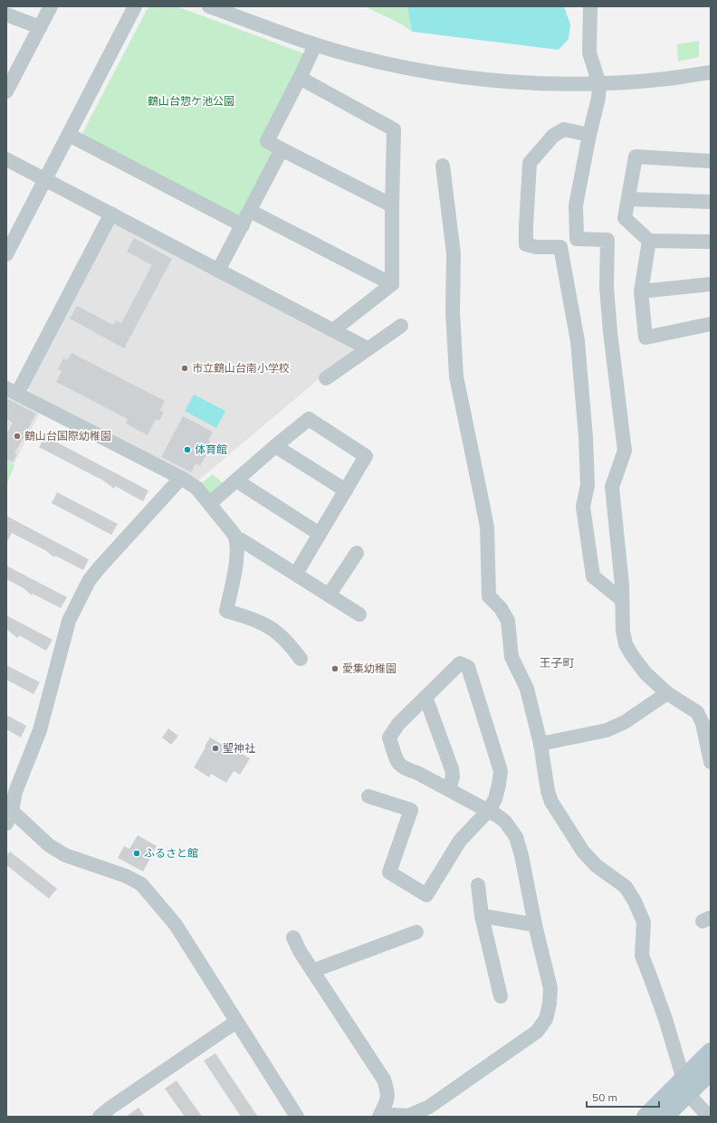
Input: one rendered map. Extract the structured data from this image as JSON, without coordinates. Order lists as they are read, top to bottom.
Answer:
{
  "districts": ["王子町"],
  "parks": ["鶴山台惣ケ池公園"],
  "places": [
    "市立鶴山台南小学校",
    "鶴山台国際幼稚園",
    "体育館",
    "愛集幼稚園",
    "聖神社",
    "ふるさと館"
  ],
  "scale_bar": "50 m"
}
